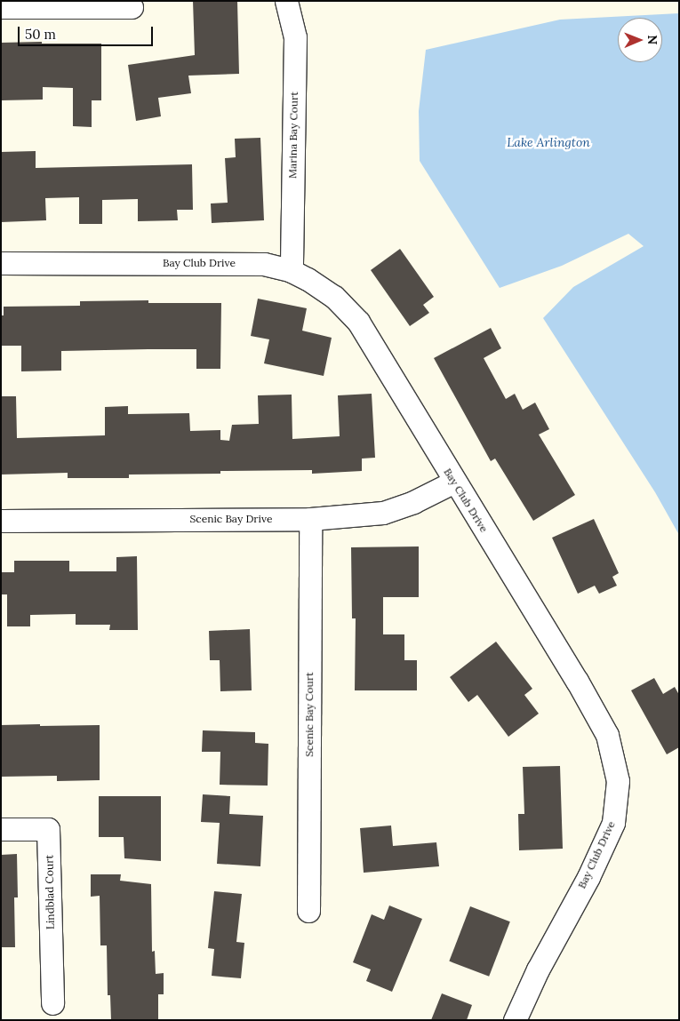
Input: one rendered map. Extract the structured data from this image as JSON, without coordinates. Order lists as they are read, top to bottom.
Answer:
{
  "streets": {
    "street": [
      "Marina Bay Court",
      "Bay Club Drive",
      "Scenic Bay Drive",
      "Scenic Bay Court",
      "Lindblad Court"
    ]
  },
  "crossings": [
    ["Marina Bay Court", "Bay Club Drive"],
    ["Bay Club Drive", "Scenic Bay Drive"],
    ["Scenic Bay Drive", "Scenic Bay Court"]
  ],
  "water": ["Lake Arlington"],
  "scale_bar": "50 m",
  "north": "right"
}
